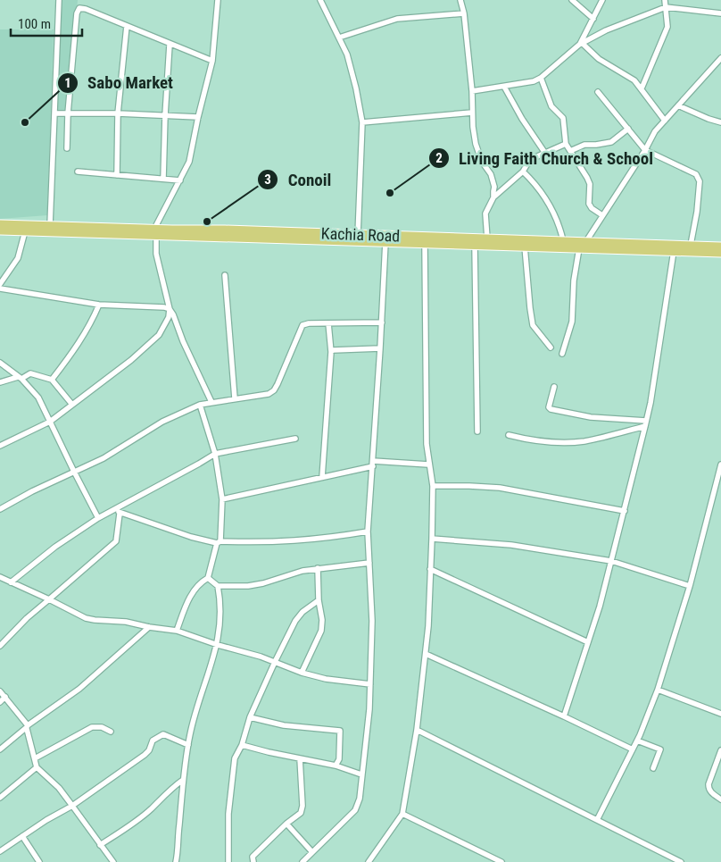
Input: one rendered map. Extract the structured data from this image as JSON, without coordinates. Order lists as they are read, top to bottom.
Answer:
{
  "streets": {
    "highway": ["Kachia Road"]
  },
  "places": ["Sabo Market", "Living Faith Church & School", "Conoil"],
  "scale_bar": "100 m"
}
